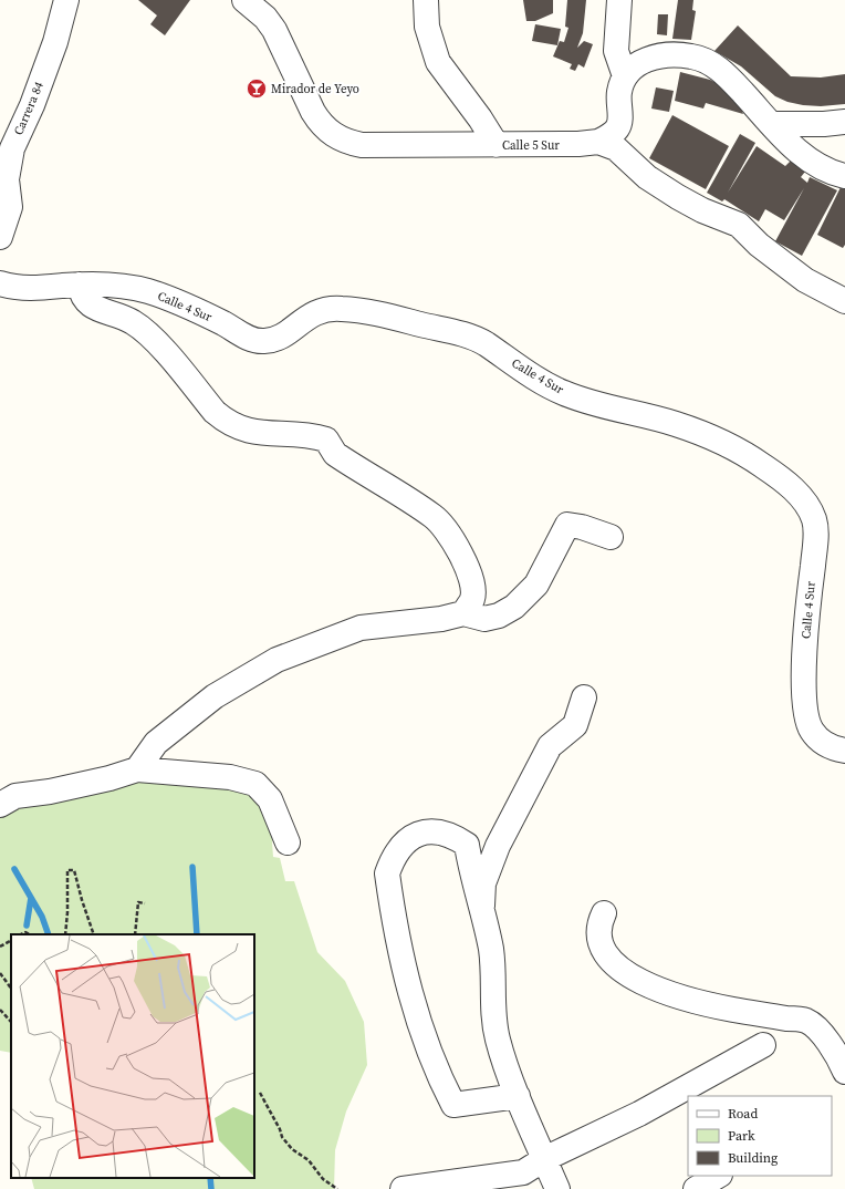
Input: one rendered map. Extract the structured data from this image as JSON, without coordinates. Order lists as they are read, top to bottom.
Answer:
{
  "streets": {
    "street": ["Carrera 84", "Calle 5 Sur", "Calle 4 Sur"]
  },
  "places": {
    "bar": ["Mirador de Yeyo"]
  },
  "legend": ["Road", "Park", "Building"]
}
